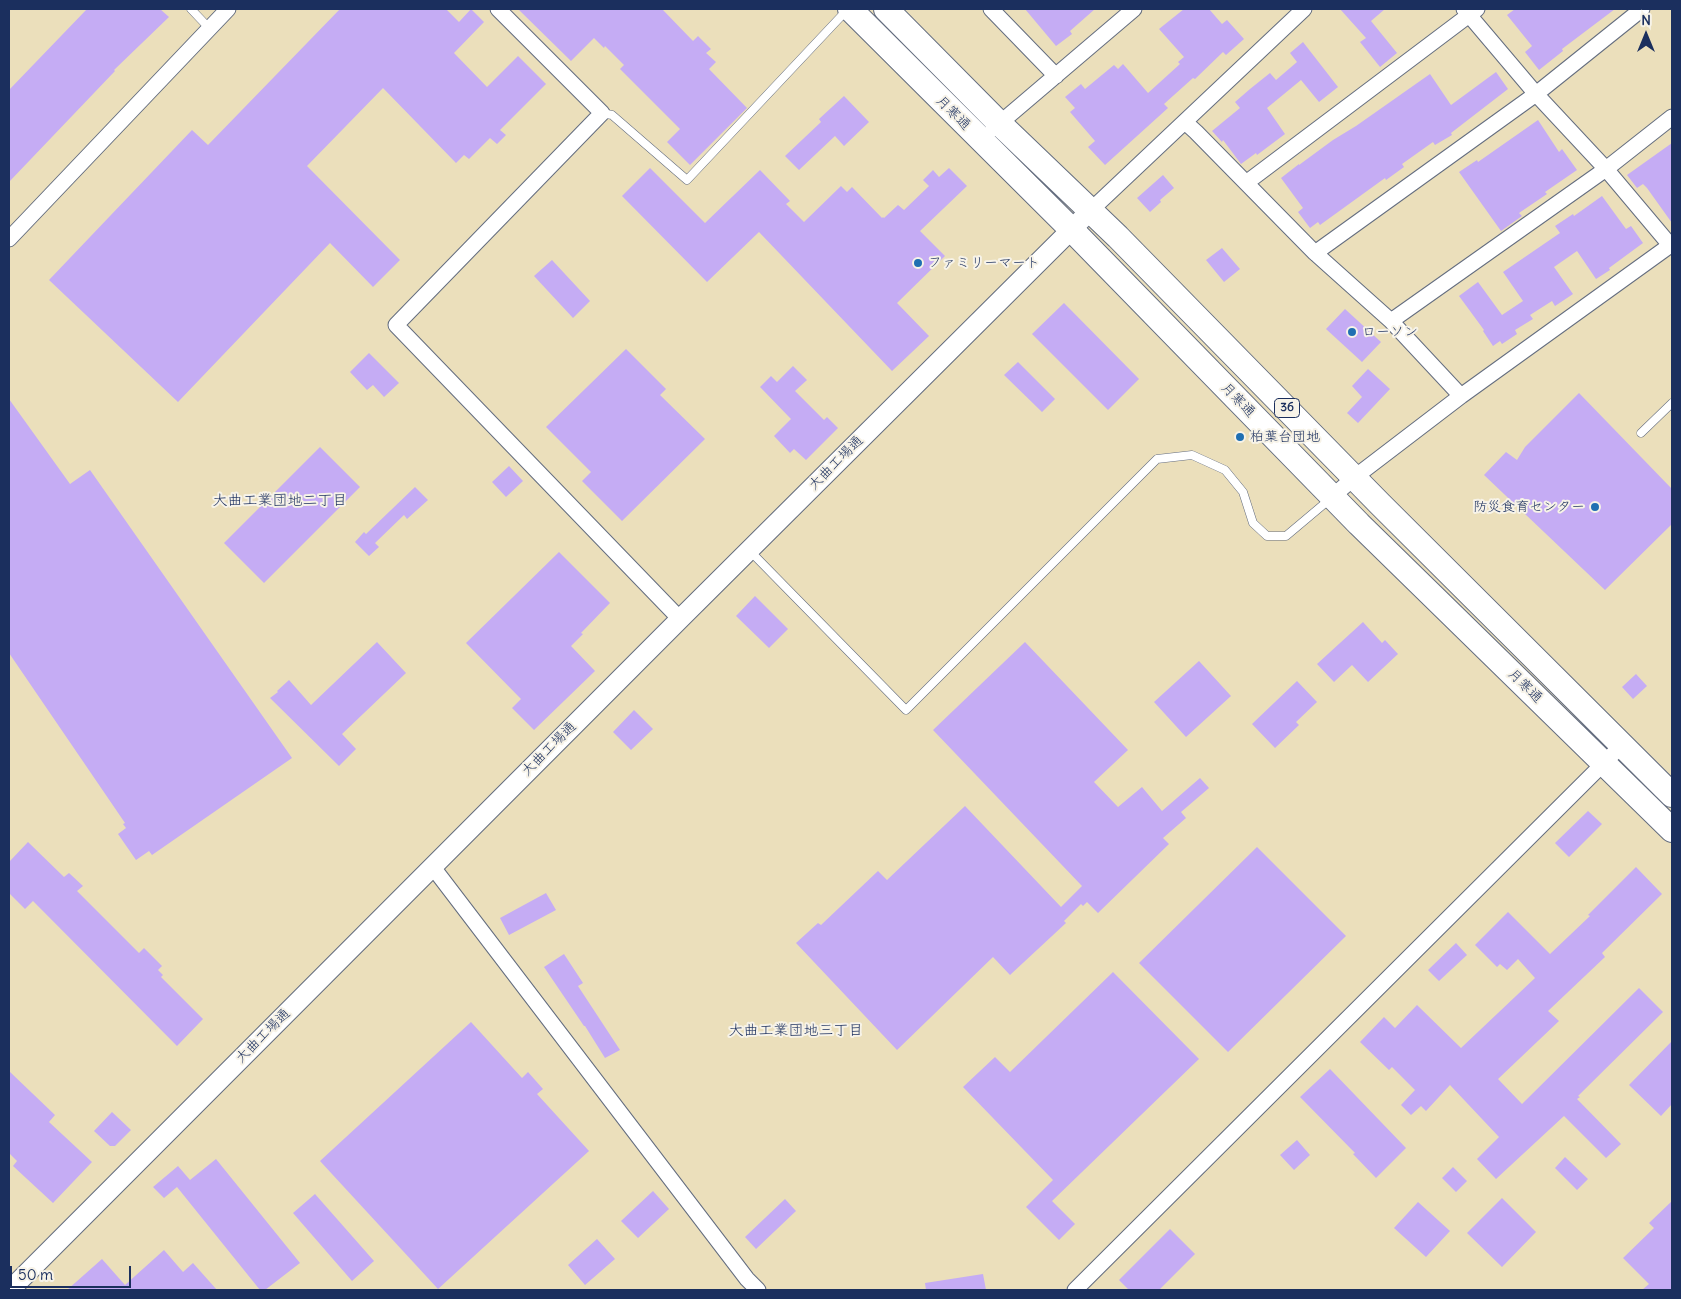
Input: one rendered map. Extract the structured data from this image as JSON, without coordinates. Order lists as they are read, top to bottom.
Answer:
{
  "streets": {
    "highway": ["月寒通", "36"],
    "street": ["大曲工場通"]
  },
  "crossings": [
    ["月寒通", "大曲工場通"]
  ],
  "districts": ["大曲工業団地二丁目", "大曲工業団地三丁目"],
  "places": [
    "ファミリーマート",
    "ローソン",
    "柏葉台団地",
    "防災食育センター"
  ],
  "scale_bar": "50 m",
  "north": "top"
}
